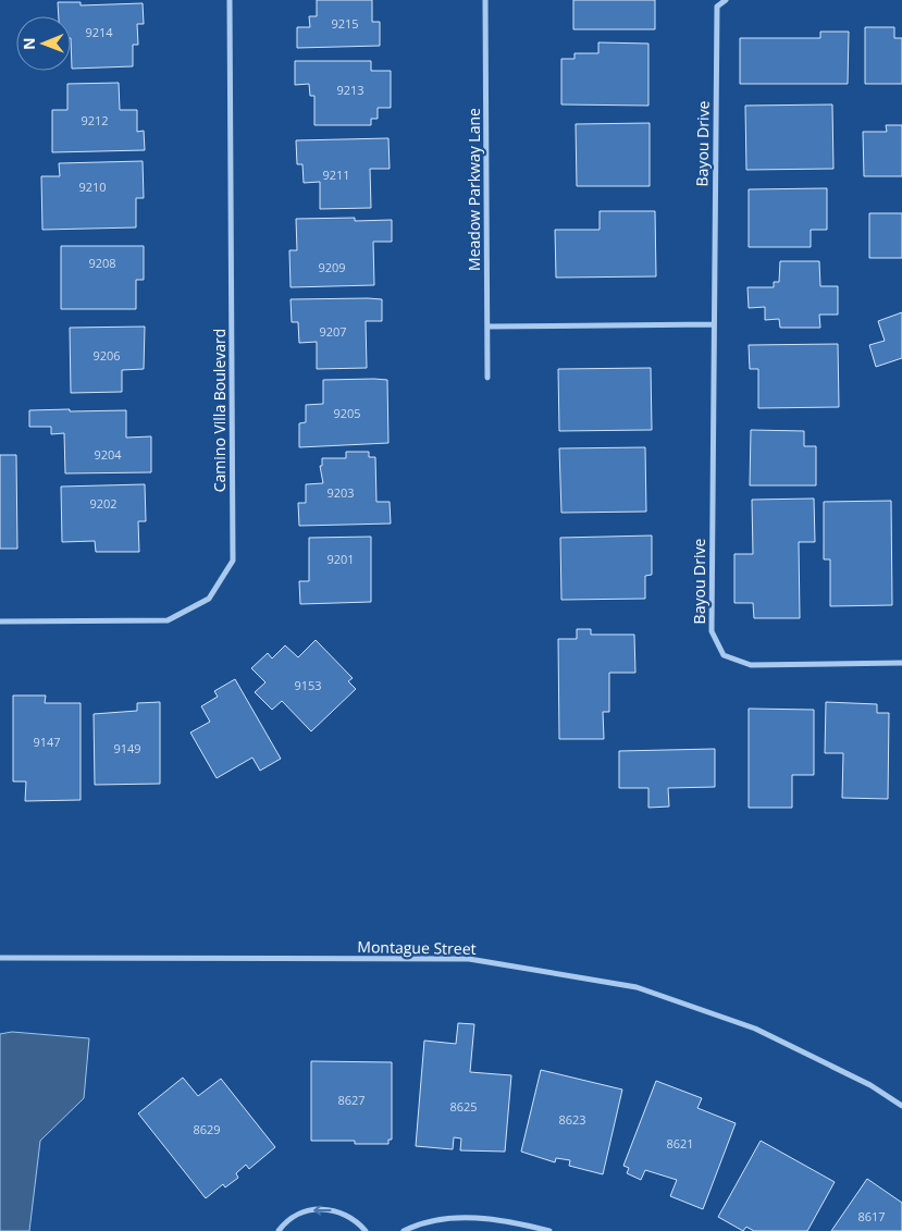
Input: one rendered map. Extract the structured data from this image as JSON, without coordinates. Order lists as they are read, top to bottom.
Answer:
{
  "streets": {
    "street": [
      "Bayou Drive",
      "Meadow Parkway Lane",
      "Camino Villa Boulevard",
      "Montague Street"
    ]
  },
  "house_numbers": [
    "9215",
    "9214",
    "9213",
    "9212",
    "9211",
    "9210",
    "9208",
    "9209",
    "9207",
    "9206",
    "9205",
    "9204",
    "9203",
    "9202",
    "9201",
    "9153",
    "9147",
    "9149",
    "8627",
    "8625",
    "8623",
    "8629",
    "8621",
    "8617"
  ],
  "north": "left"
}
